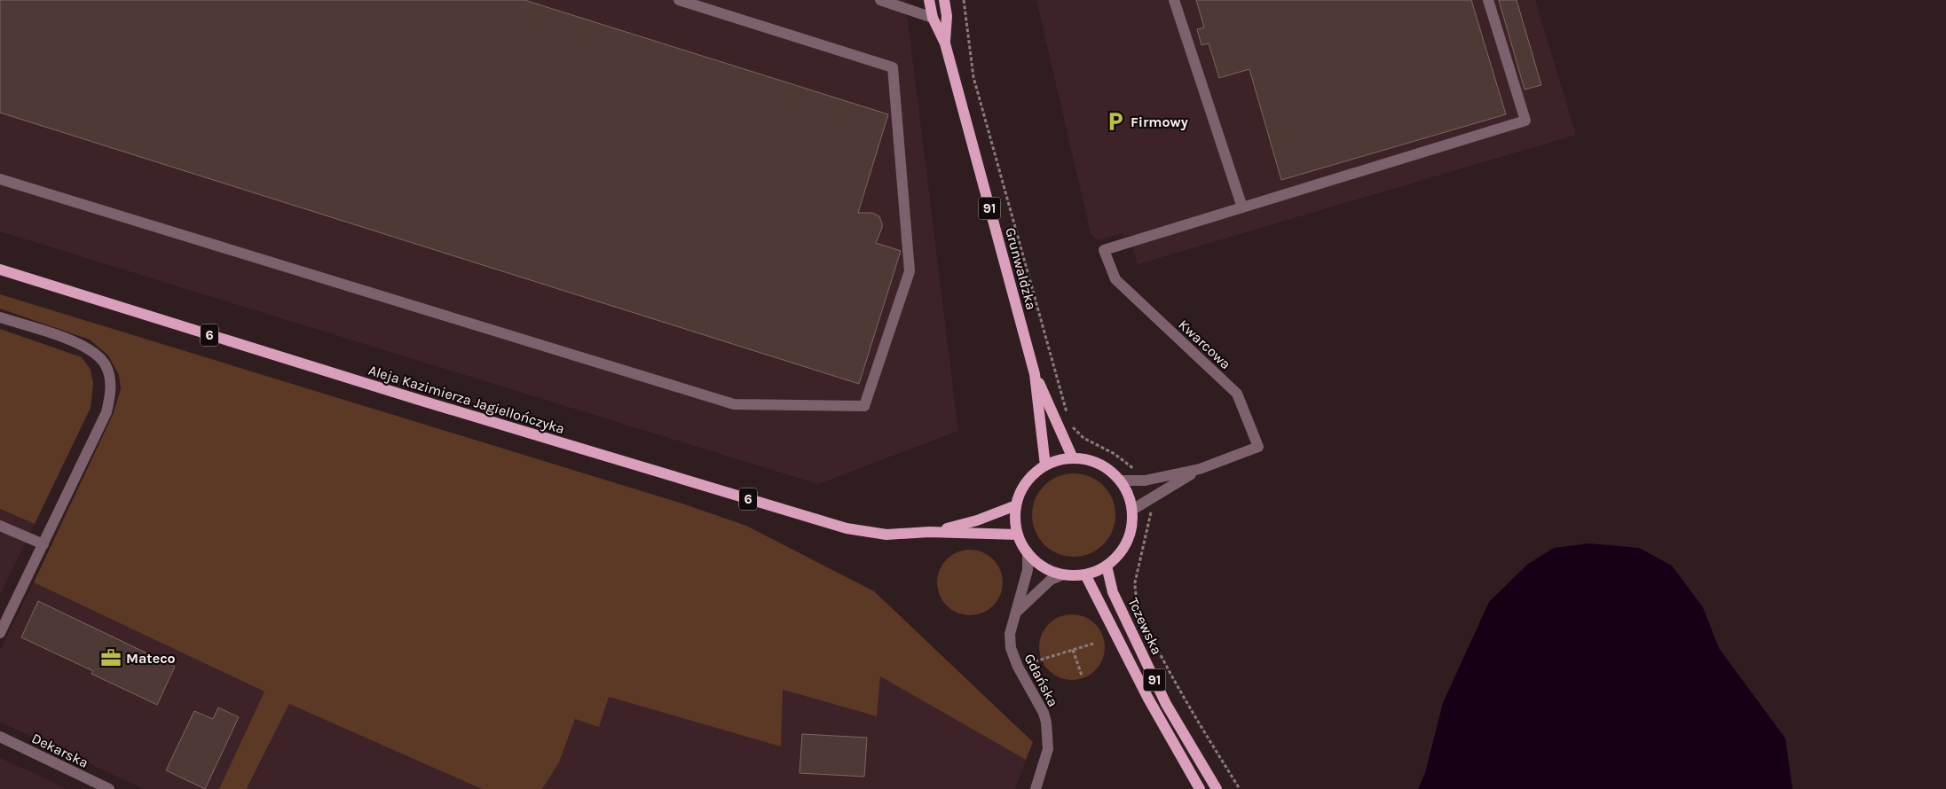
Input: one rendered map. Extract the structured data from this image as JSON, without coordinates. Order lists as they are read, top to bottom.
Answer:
{
  "streets": {
    "main road": [
      "91",
      "Grunwaldzka",
      "6",
      "Aleja Kazimierza Jagiellończyka",
      "Tczewska"
    ],
    "street": ["Kwarcowa", "Gdańska", "Dekarska"]
  },
  "crossings": [
    ["Grunwaldzka", "Kwarcowa"],
    ["Grunwaldzka", "Aleja Kazimierza Jagiellończyka"],
    ["Grunwaldzka", "Tczewska"],
    ["Grunwaldzka", "Gdańska"],
    ["Kwarcowa", "Aleja Kazimierza Jagiellończyka"],
    ["Kwarcowa", "Tczewska"],
    ["Kwarcowa", "Gdańska"],
    ["Aleja Kazimierza Jagiellończyka", "Tczewska"],
    ["Aleja Kazimierza Jagiellończyka", "Gdańska"],
    ["Tczewska", "Gdańska"]
  ],
  "places": {
    "parking": ["Firmowy"],
    "office": ["Mateco"]
  }
}
